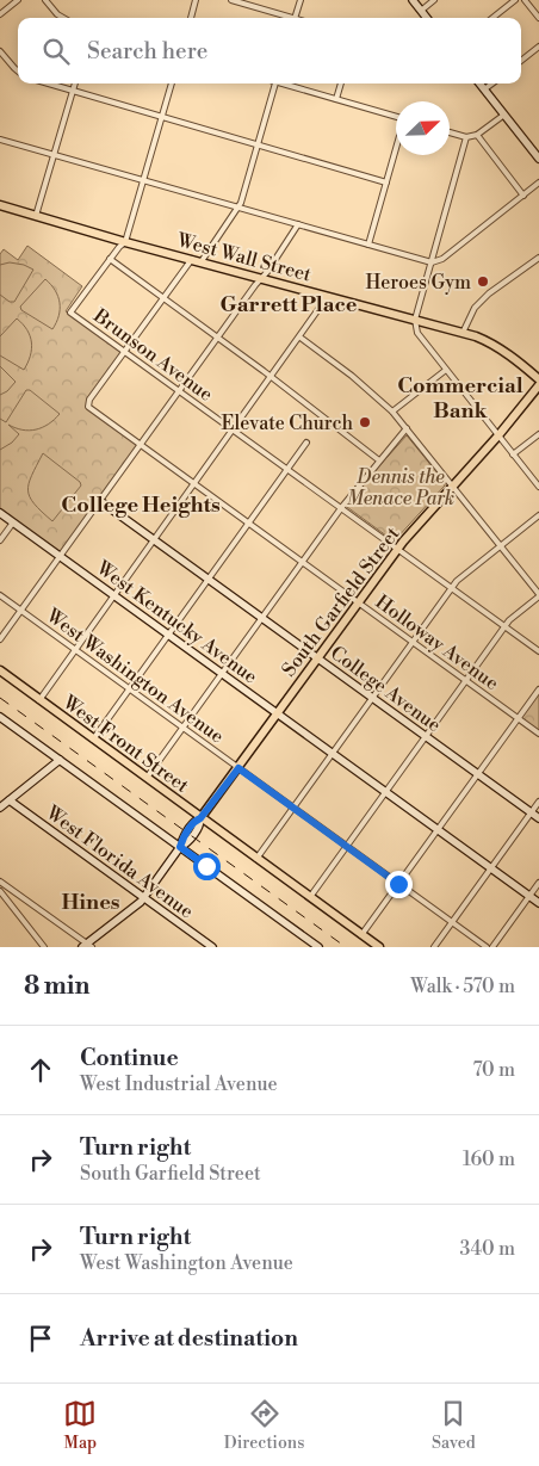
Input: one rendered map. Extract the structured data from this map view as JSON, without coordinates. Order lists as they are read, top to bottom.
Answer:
{
  "streets": {
    "main road": ["West Wall Street", "South Garfield Street", "West Front Street"],
    "street": [
      "Brunson Avenue",
      "West Kentucky Avenue",
      "Holloway Avenue",
      "West Washington Avenue",
      "College Avenue",
      "West Florida Avenue"
    ]
  },
  "crossings": [
    ["Brunson Avenue", "South Garfield Street"],
    ["Brunson Avenue", "Holloway Avenue"],
    ["South Garfield Street", "West Kentucky Avenue"],
    ["South Garfield Street", "Holloway Avenue"],
    ["South Garfield Street", "West Washington Avenue"],
    ["South Garfield Street", "College Avenue"],
    ["South Garfield Street", "West Front Street"],
    ["South Garfield Street", "West Florida Avenue"]
  ],
  "districts": [
    "Garrett Place",
    "Commercial Bank",
    "College Heights",
    "Hines"
  ],
  "parks": ["Dennis the Menace Park"],
  "places": ["Heroes Gym", "Elevate Church"],
  "north": "top right",
  "page": {
    "search": "Search here",
    "heading": ["8 min", "Walk · 570 m"],
    "list": [
      ["Continue", "West Industrial Avenue", "70 m"],
      ["Turn right", "South Garfield Street", "160 m"],
      ["Turn right", "West Washington Avenue", "340 m"],
      "Arrive at destination"
    ],
    "nav": ["Map", "Directions", "Saved"]
  }
}
